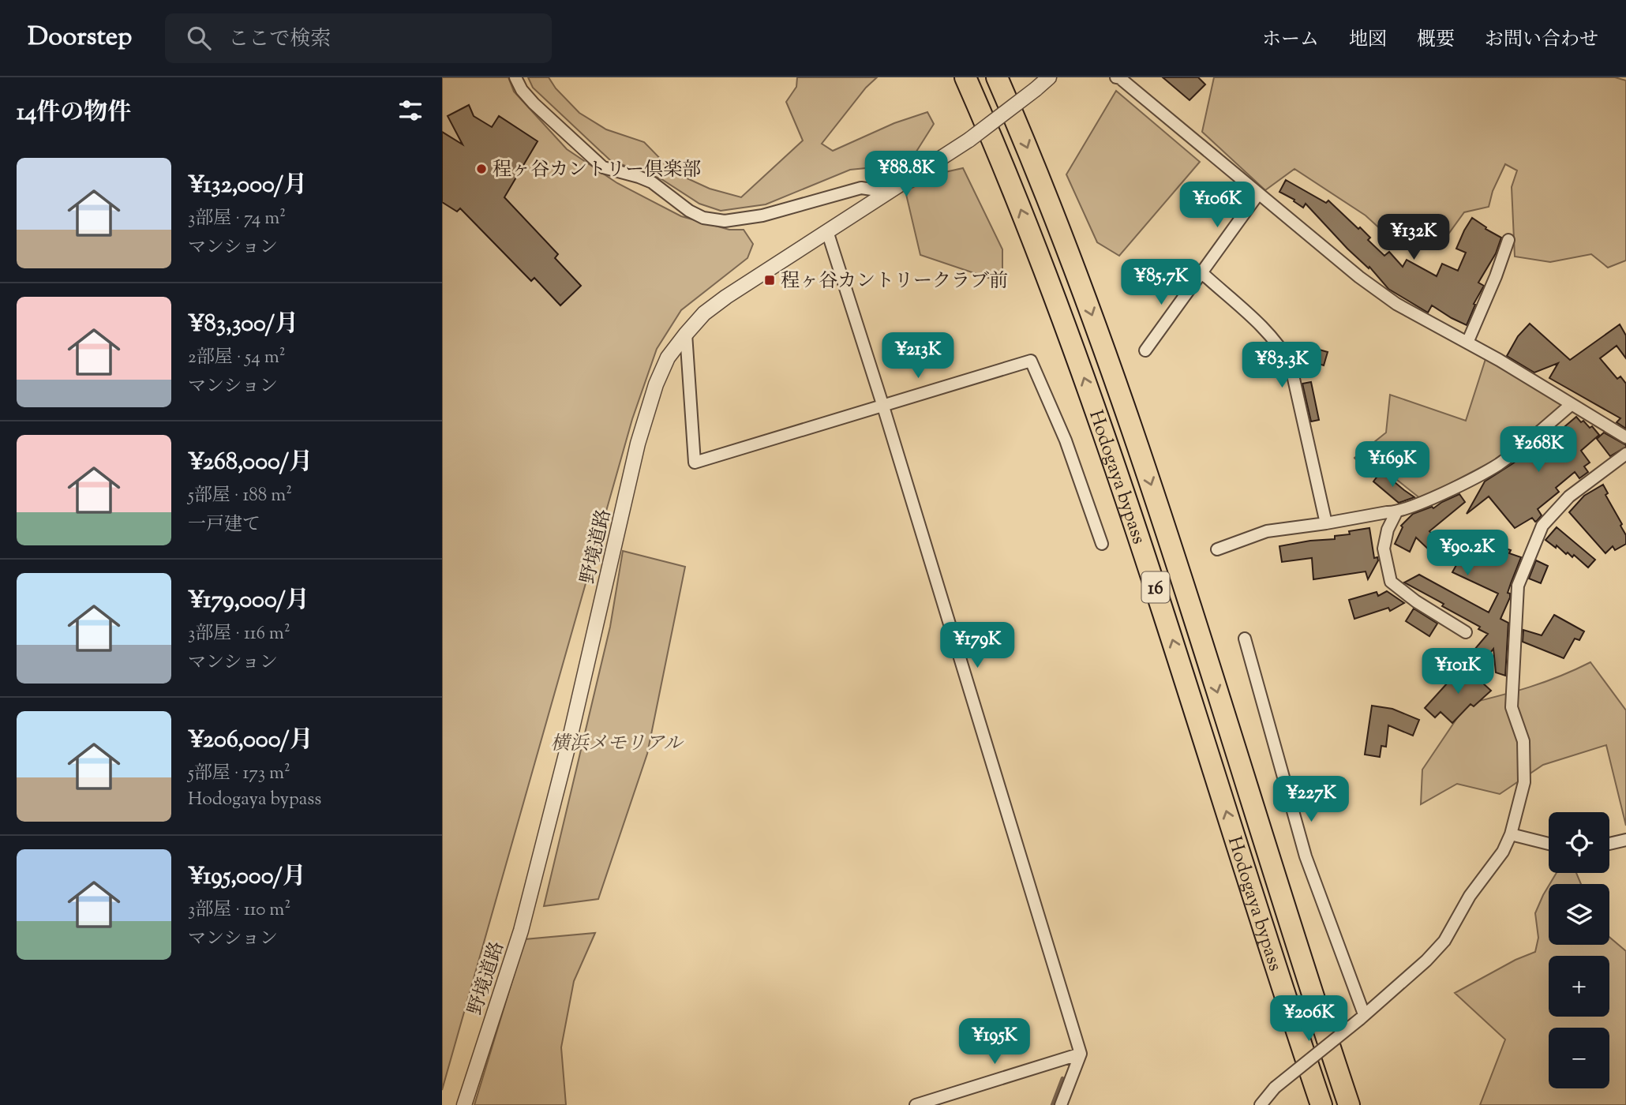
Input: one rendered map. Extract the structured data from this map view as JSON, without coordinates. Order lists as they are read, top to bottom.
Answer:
{
  "streets": {
    "highway": ["Hodogaya bypass", "16"],
    "street": ["野境道路"]
  },
  "parks": ["横浜メモリアル"],
  "places": {
    "other": ["程ヶ谷カントリー倶楽部"],
    "transit": ["程ヶ谷カントリークラブ前"]
  },
  "page": {
    "header": "Doorstep",
    "search": "ここで検索",
    "nav": [
      "ホーム",
      "地図",
      "概要",
      "お問い合わせ"
    ],
    "heading": "14件の物件",
    "list": [
      {
        "name": "¥132,000/月",
        "note": "3部屋 · 74 m² · マンション"
      },
      {
        "name": "¥83,300/月",
        "note": "2部屋 · 54 m² · マンション"
      },
      {
        "name": "¥268,000/月",
        "note": "5部屋 · 188 m² · 一戸建て"
      },
      {
        "name": "¥179,000/月",
        "note": "3部屋 · 116 m² · マンション"
      },
      {
        "name": "¥206,000/月",
        "note": "5部屋 · 173 m² · Hodogaya bypass"
      },
      {
        "name": "¥195,000/月",
        "note": "3部屋 · 110 m² · マンション"
      }
    ],
    "price": [
      "¥88.8K",
      "¥106K",
      "¥132K",
      "¥85.7K",
      "¥213K",
      "¥83.3K",
      "¥268K",
      "¥169K",
      "¥90.2K",
      "¥179K",
      "¥101K",
      "¥227K",
      "¥206K",
      "¥195K"
    ],
    "map_buttons": ["+", "−"]
  }
}
